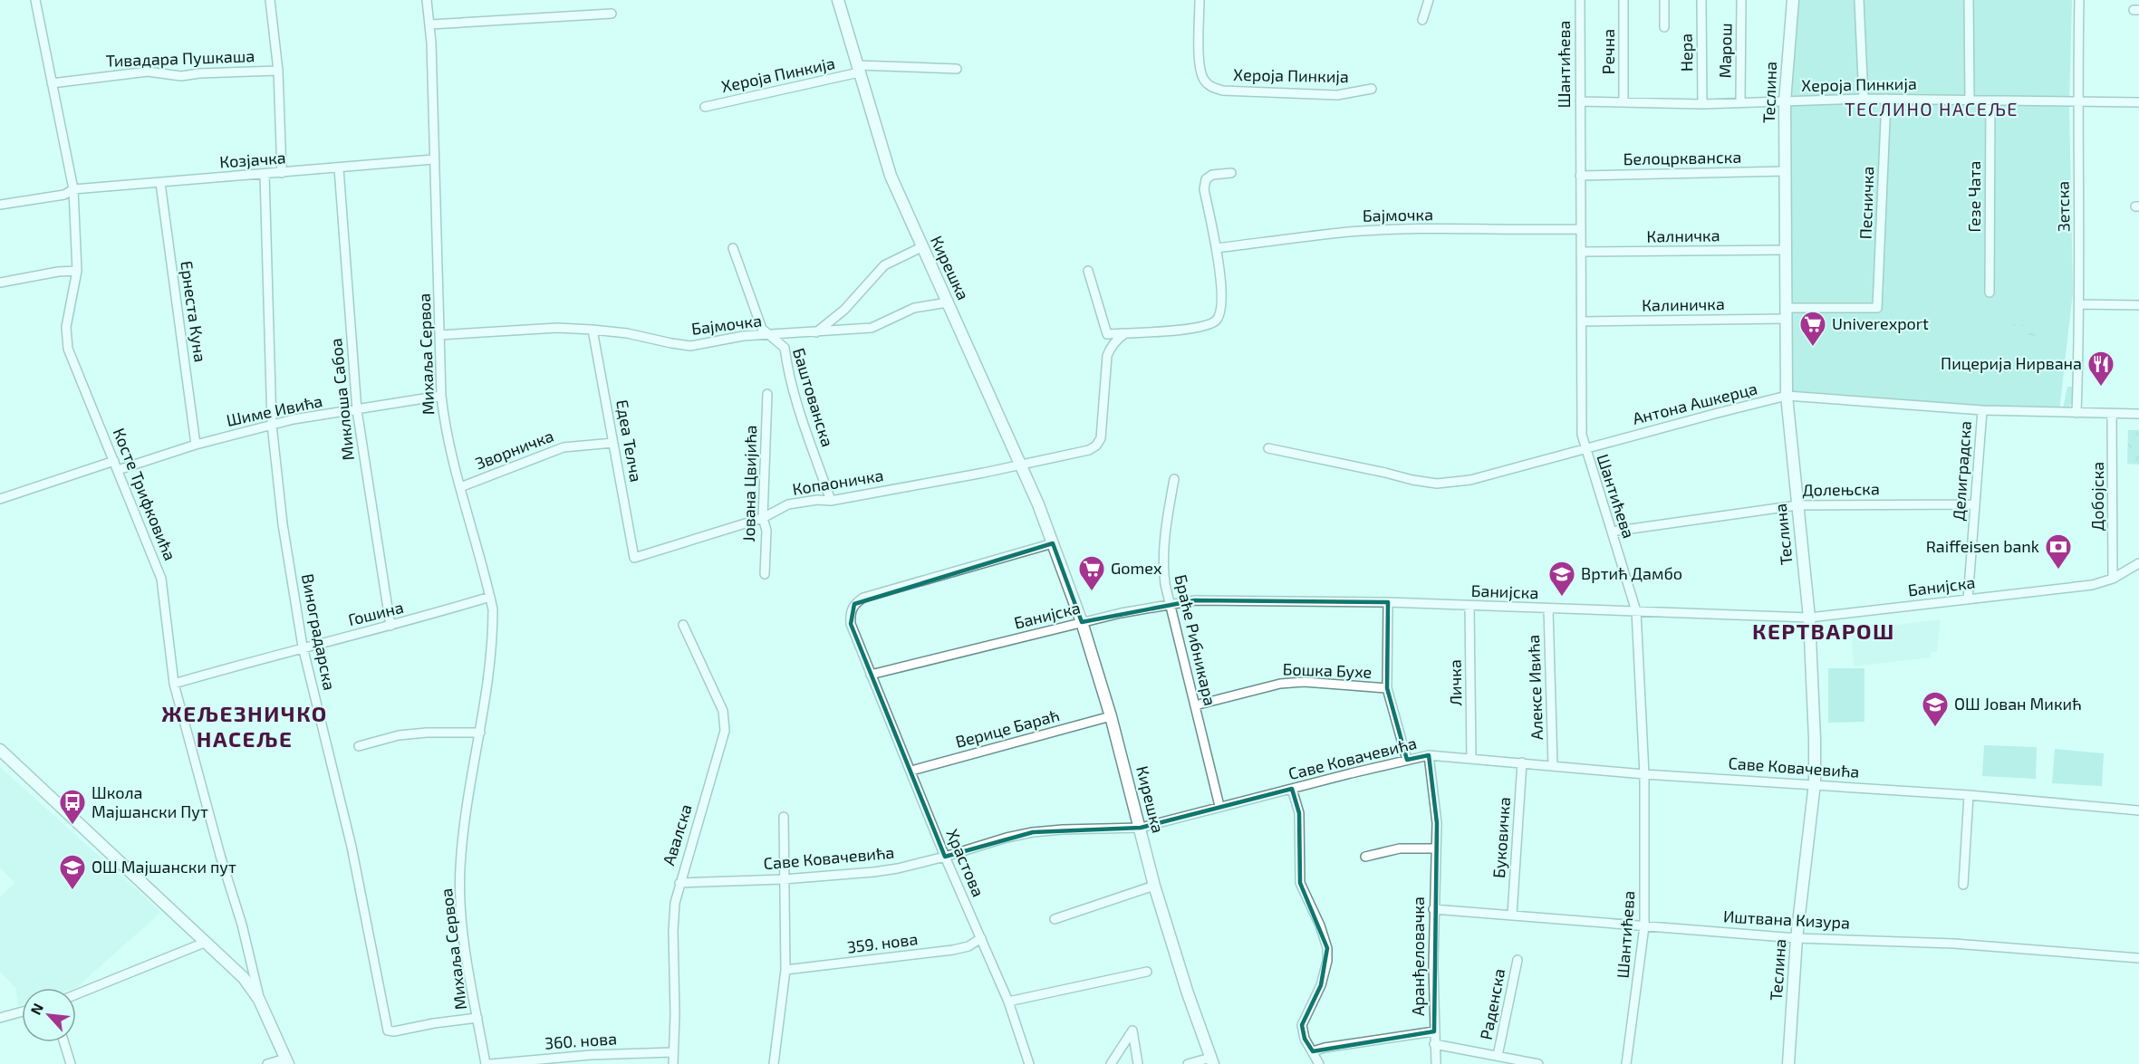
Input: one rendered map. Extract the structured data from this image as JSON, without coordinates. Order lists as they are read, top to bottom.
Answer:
{
  "streets": {
    "street": [
      "Марош",
      "Речна",
      "Нера",
      "Тивадара Пушкаша",
      "Шантићева",
      "Хероја Пинкија",
      "Теслина",
      "Белоцркванска",
      "Козјачка",
      "Гезе Чата",
      "Песничка",
      "Зетска",
      "Бајмочка",
      "Калничка",
      "Кирешка",
      "Калиничка",
      "Ернеста Куна",
      "Михаља Сервоа",
      "Баштованска",
      "Миклоша Сабоа",
      "Антона Ашкерца",
      "Шиме Ивића",
      "Едеа Телча",
      "Зворничка",
      "Делиградска",
      "Копаоничка",
      "Јована Цвијића",
      "Долењска",
      "Косте Трифковића",
      "Добојска",
      "Банијска",
      "Гошина",
      "Виноградарска",
      "Браће Рибникара",
      "Бошка Бухе",
      "Личка",
      "Алексе Ивића",
      "Верице Бараћ",
      "Саве Ковачевића",
      "Авалска",
      "Буковичка",
      "Храстова",
      "Иштвана Кизура",
      "359. нова",
      "Аранђеловачка",
      "Раденска",
      "360. нова"
    ]
  },
  "crossings": [
    ["Марош", "Хероја Пинкија"],
    ["Речна", "Хероја Пинкија"],
    ["Нера", "Хероја Пинкија"],
    ["Тивадара Пушкаша", "Косте Трифковића"],
    ["Шантићева", "Хероја Пинкија"],
    ["Шантићева", "Белоцркванска"],
    ["Шантићева", "Бајмочка"],
    ["Шантићева", "Калничка"],
    ["Шантићева", "Калиничка"],
    ["Шантићева", "Антона Ашкерца"],
    ["Шантићева", "Долењска"],
    ["Шантићева", "Банијска"],
    ["Шантићева", "Саве Ковачевића"],
    ["Шантићева", "Иштвана Кизура"],
    ["Хероја Пинкија", "Теслина"],
    ["Хероја Пинкија", "Гезе Чата"],
    ["Хероја Пинкија", "Песничка"],
    ["Хероја Пинкија", "Зетска"],
    ["Хероја Пинкија", "Кирешка"],
    ["Теслина", "Белоцркванска"],
    ["Теслина", "Калничка"],
    ["Теслина", "Калиничка"],
    ["Теслина", "Антона Ашкерца"],
    ["Теслина", "Долењска"],
    ["Теслина", "Банијска"],
    ["Теслина", "Саве Ковачевића"],
    ["Теслина", "Иштвана Кизура"],
    ["Козјачка", "Ернеста Куна"],
    ["Козјачка", "Михаља Сервоа"],
    ["Козјачка", "Миклоша Сабоа"],
    ["Козјачка", "Косте Трифковића"],
    ["Козјачка", "Виноградарска"],
    ["Песничка", "Калиничка"],
    ["Зетска", "Антона Ашкерца"],
    ["Бајмочка", "Кирешка"],
    ["Бајмочка", "Михаља Сервоа"],
    ["Бајмочка", "Баштованска"],
    ["Бајмочка", "Едеа Телча"],
    ["Кирешка", "Копаоничка"],
    ["Кирешка", "Банијска"],
    ["Кирешка", "Верице Бараћ"],
    ["Кирешка", "Саве Ковачевића"],
    ["Ернеста Куна", "Шиме Ивића"],
    ["Михаља Сервоа", "Шиме Ивића"],
    ["Михаља Сервоа", "Зворничка"],
    ["Михаља Сервоа", "Гошина"],
    ["Михаља Сервоа", "Виноградарска"],
    ["Баштованска", "Копаоничка"],
    ["Миклоша Сабоа", "Шиме Ивића"],
    ["Миклоша Сабоа", "Гошина"],
    ["Антона Ашкерца", "Делиградска"],
    ["Антона Ашкерца", "Добојска"],
    ["Шиме Ивића", "Косте Трифковића"],
    ["Шиме Ивића", "Виноградарска"],
    ["Едеа Телча", "Зворничка"],
    ["Едеа Телча", "Копаоничка"],
    ["Делиградска", "Долењска"],
    ["Делиградска", "Банијска"],
    ["Копаоничка", "Јована Цвијића"],
    ["Косте Трифковића", "Гошина"],
    ["Добојска", "Банијска"],
    ["Банијска", "Браће Рибникара"],
    ["Банијска", "Личка"],
    ["Банијска", "Алексе Ивића"],
    ["Банијска", "Храстова"],
    ["Гошина", "Виноградарска"],
    ["Браће Рибникара", "Бошка Бухе"],
    ["Браће Рибникара", "Саве Ковачевића"],
    ["Бошка Бухе", "Саве Ковачевића"],
    ["Личка", "Саве Ковачевића"],
    ["Алексе Ивића", "Саве Ковачевића"],
    ["Верице Бараћ", "Храстова"],
    ["Саве Ковачевића", "Авалска"],
    ["Саве Ковачевића", "Буковичка"],
    ["Саве Ковачевића", "Храстова"],
    ["Саве Ковачевића", "Аранђеловачка"],
    ["Авалска", "360. нова"],
    ["Буковичка", "Иштвана Кизура"],
    ["Храстова", "359. нова"],
    ["Иштвана Кизура", "Аранђеловачка"]
  ],
  "districts": ["ТЕСЛИНО НАСЕЉЕ", "КЕРТВАРОШ", "ЖЕЉЕЗНИЧКО НАСЕЉЕ"],
  "places": {
    "supermarket": ["Univerexport", "Gomex"],
    "restaurant": ["Пицерија Нирвана"],
    "bank": ["Raiffeisen bank"],
    "school or university": ["Вртић Дамбо", "ОШ Јован Микић", "ОШ Мајшански пут"],
    "bus stop": ["Школа Мајшански Пут"]
  },
  "north": "top left"
}
